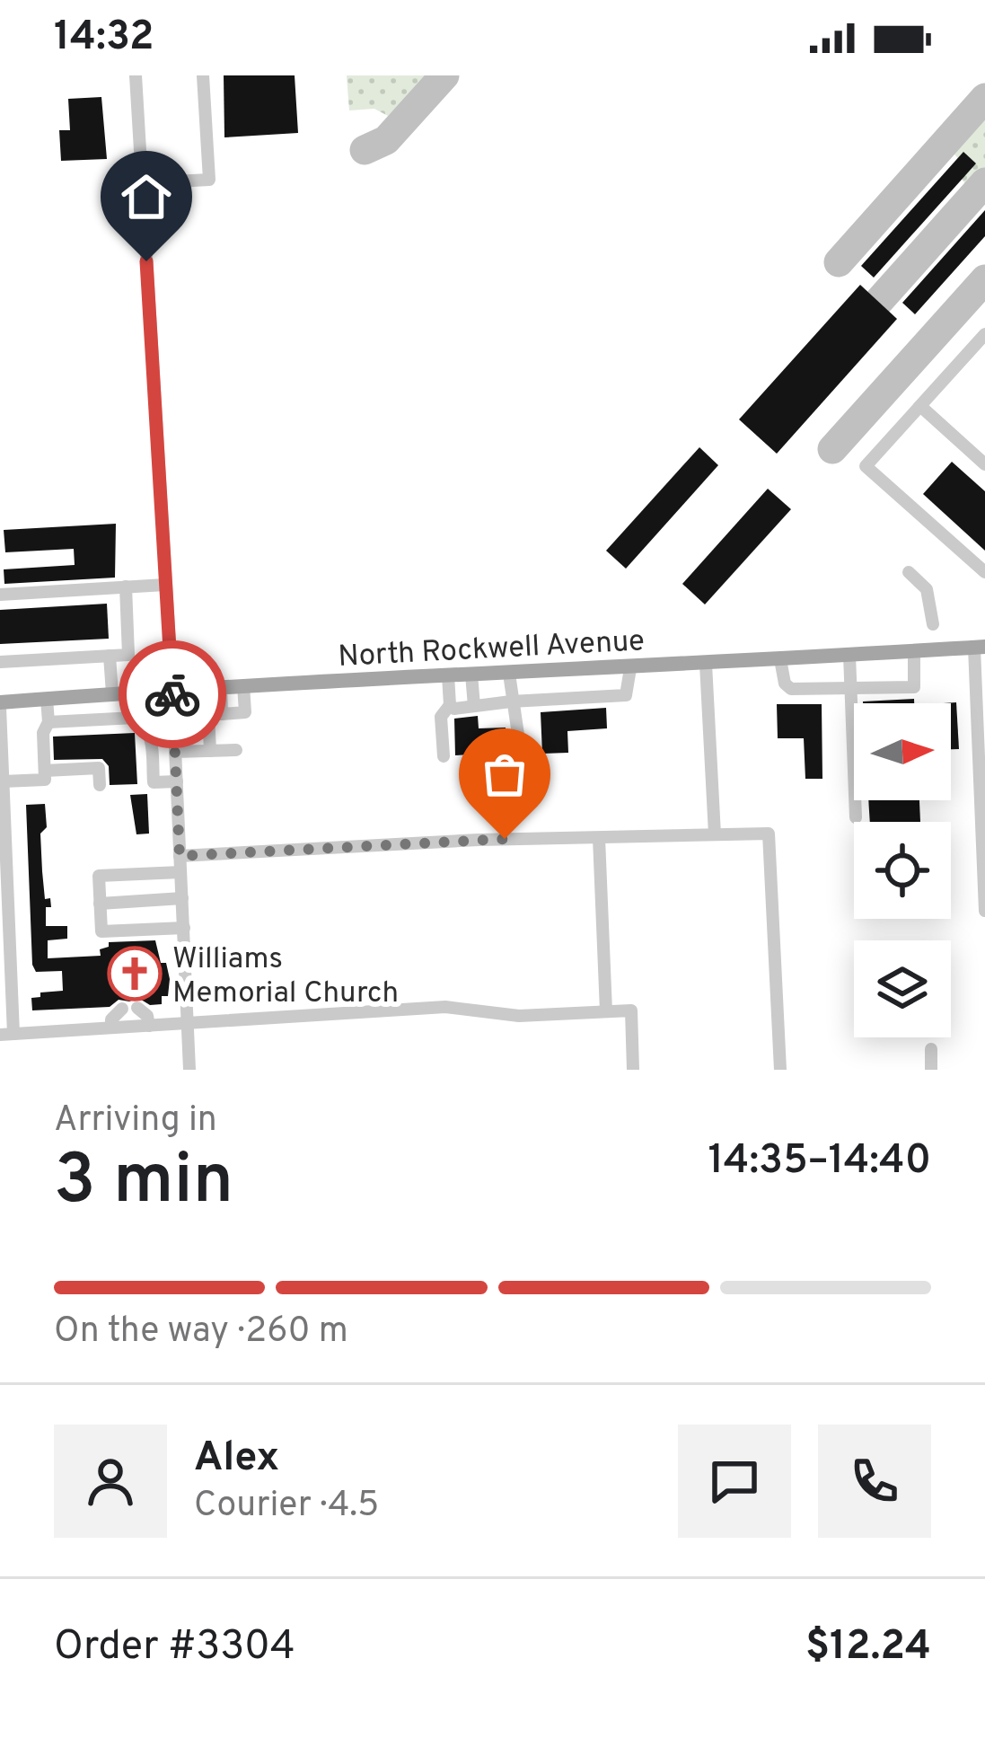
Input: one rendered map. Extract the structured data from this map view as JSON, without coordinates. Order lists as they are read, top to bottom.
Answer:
{
  "streets": {
    "main road": ["North Rockwell Avenue"]
  },
  "places": {
    "church": ["Williams Memorial Church"]
  },
  "north": "right",
  "page": {
    "status": "14:32",
    "heading": ["3 min", "Arriving in", "14:35–14:40"],
    "panel": [
      "Alex",
      "Courier · 4.5",
      "Order #3304",
      "$12.24"
    ],
    "bar": "On the way · 260 m"
  }
}
